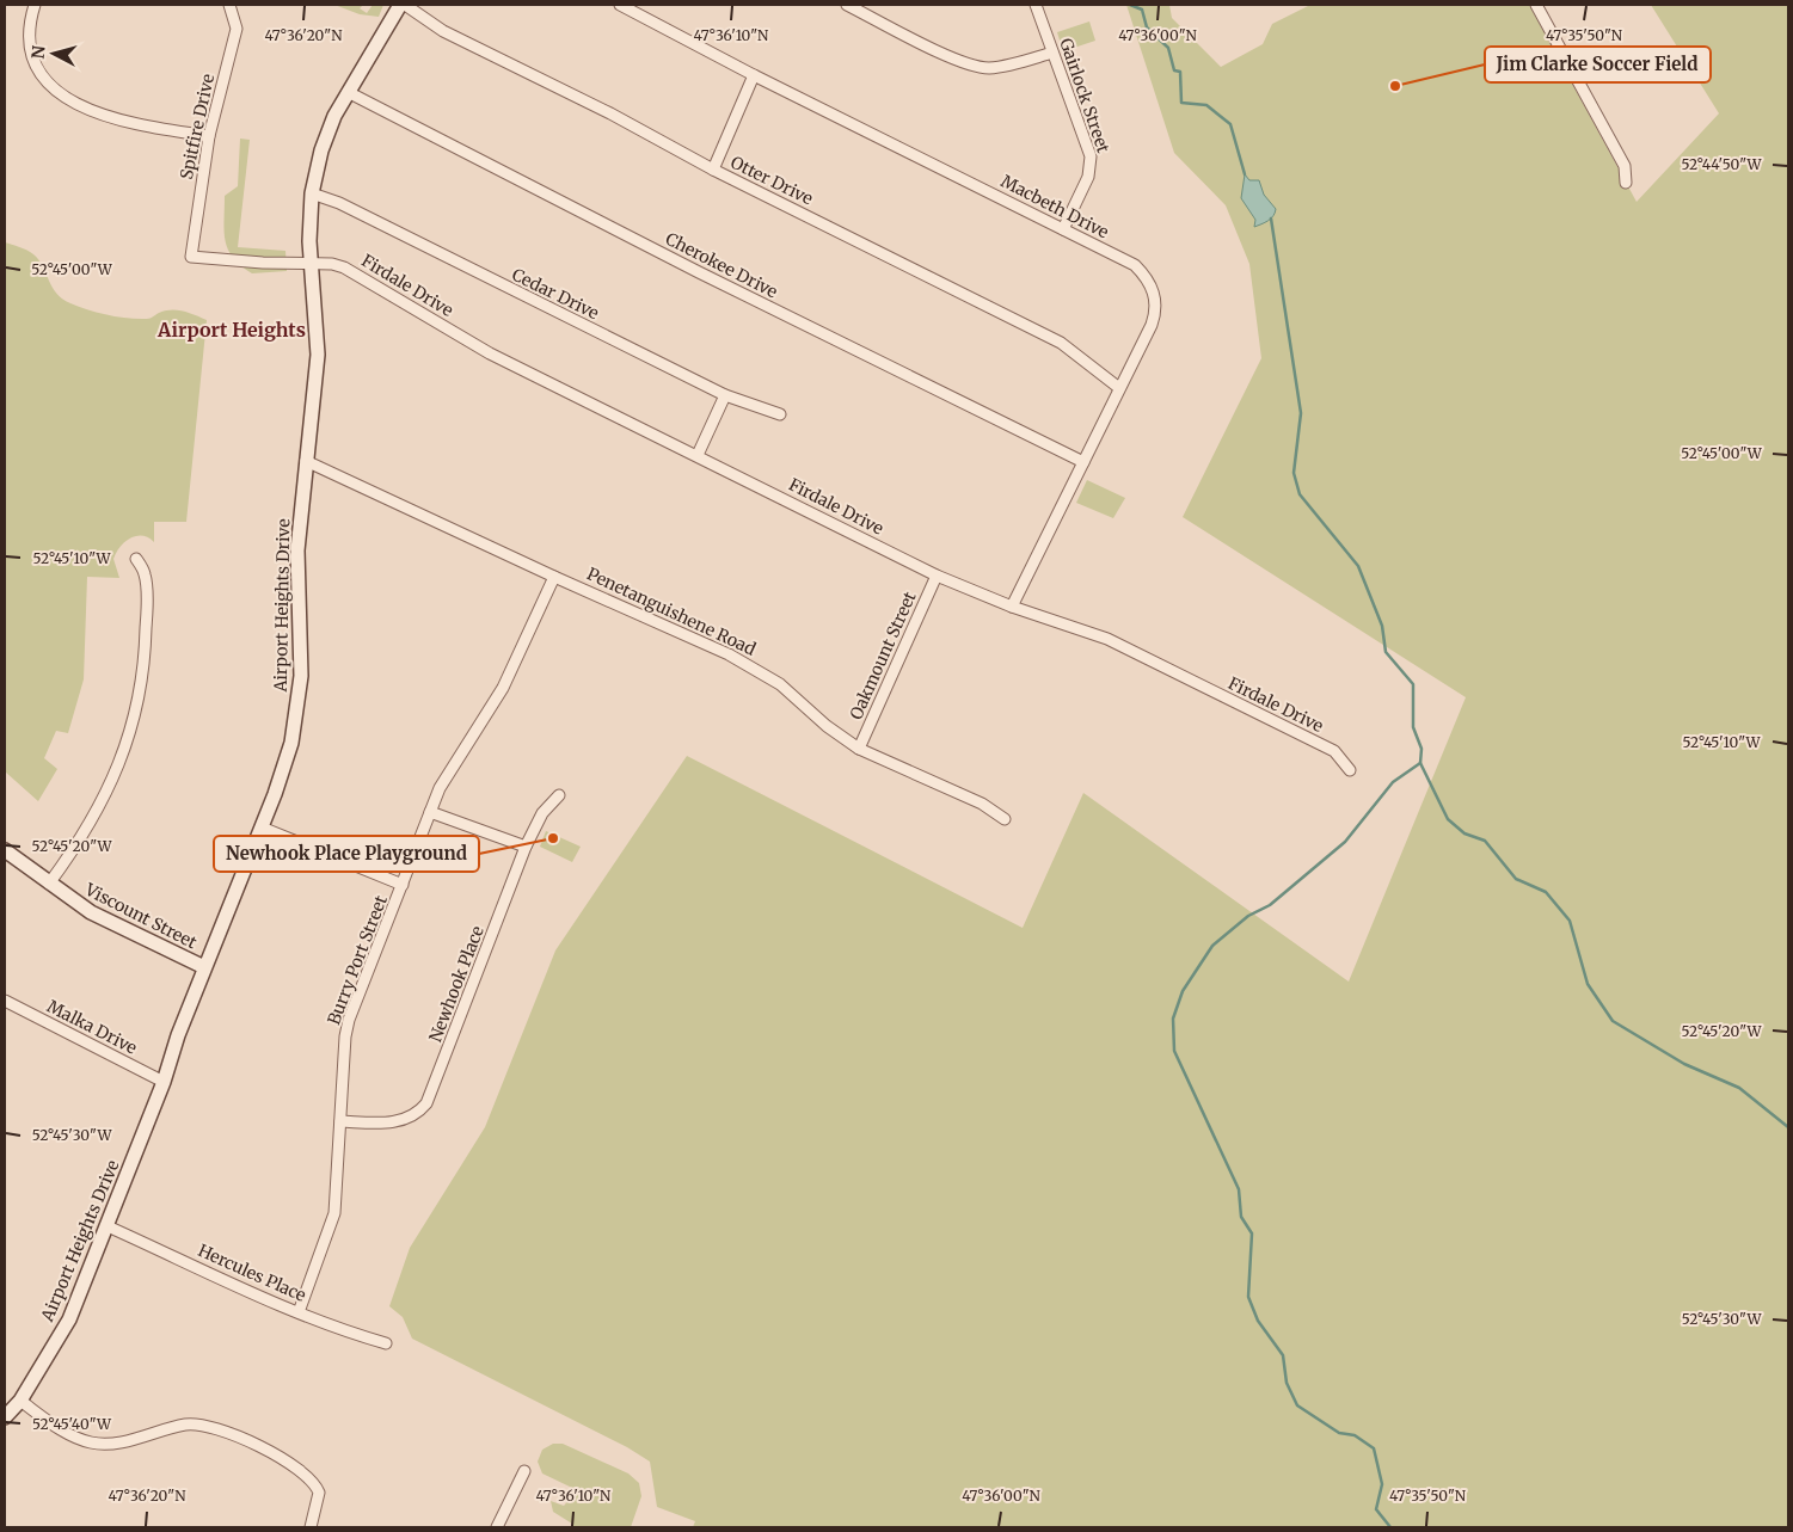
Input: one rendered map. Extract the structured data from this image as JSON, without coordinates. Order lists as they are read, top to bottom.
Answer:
{
  "streets": {
    "street": [
      "Gairlock Street",
      "Spitfire Drive",
      "Otter Drive",
      "Macbeth Drive",
      "Cherokee Drive",
      "Firdale Drive",
      "Cedar Drive",
      "Airport Heights Drive",
      "Penetanguishene Road",
      "Oakmount Street",
      "Viscount Street",
      "Burry Port Street",
      "Newhook Place",
      "Malka Drive",
      "Hercules Place"
    ]
  },
  "crossings": [
    ["Gairlock Street", "Macbeth Drive"],
    ["Spitfire Drive", "Firdale Drive"],
    ["Otter Drive", "Macbeth Drive"],
    ["Macbeth Drive", "Cherokee Drive"],
    ["Macbeth Drive", "Firdale Drive"],
    ["Cherokee Drive", "Airport Heights Drive"],
    ["Firdale Drive", "Airport Heights Drive"],
    ["Firdale Drive", "Oakmount Street"],
    ["Cedar Drive", "Airport Heights Drive"],
    ["Airport Heights Drive", "Penetanguishene Road"],
    ["Airport Heights Drive", "Viscount Street"],
    ["Airport Heights Drive", "Malka Drive"],
    ["Airport Heights Drive", "Hercules Place"],
    ["Penetanguishene Road", "Oakmount Street"],
    ["Penetanguishene Road", "Burry Port Street"],
    ["Burry Port Street", "Newhook Place"],
    ["Burry Port Street", "Hercules Place"]
  ],
  "districts": ["Airport Heights"],
  "places": ["Jim Clarke Soccer Field", "Newhook Place Playground"],
  "north": "left",
  "coordinates": [
    "47°36'20\"N",
    "47°36'10\"N",
    "47°36'00\"N",
    "47°35'50\"N",
    "52°44'50\"W",
    "52°45'00\"W",
    "52°45'10\"W",
    "52°45'20\"W",
    "52°45'30\"W",
    "52°45'40\"W"
  ]
}
